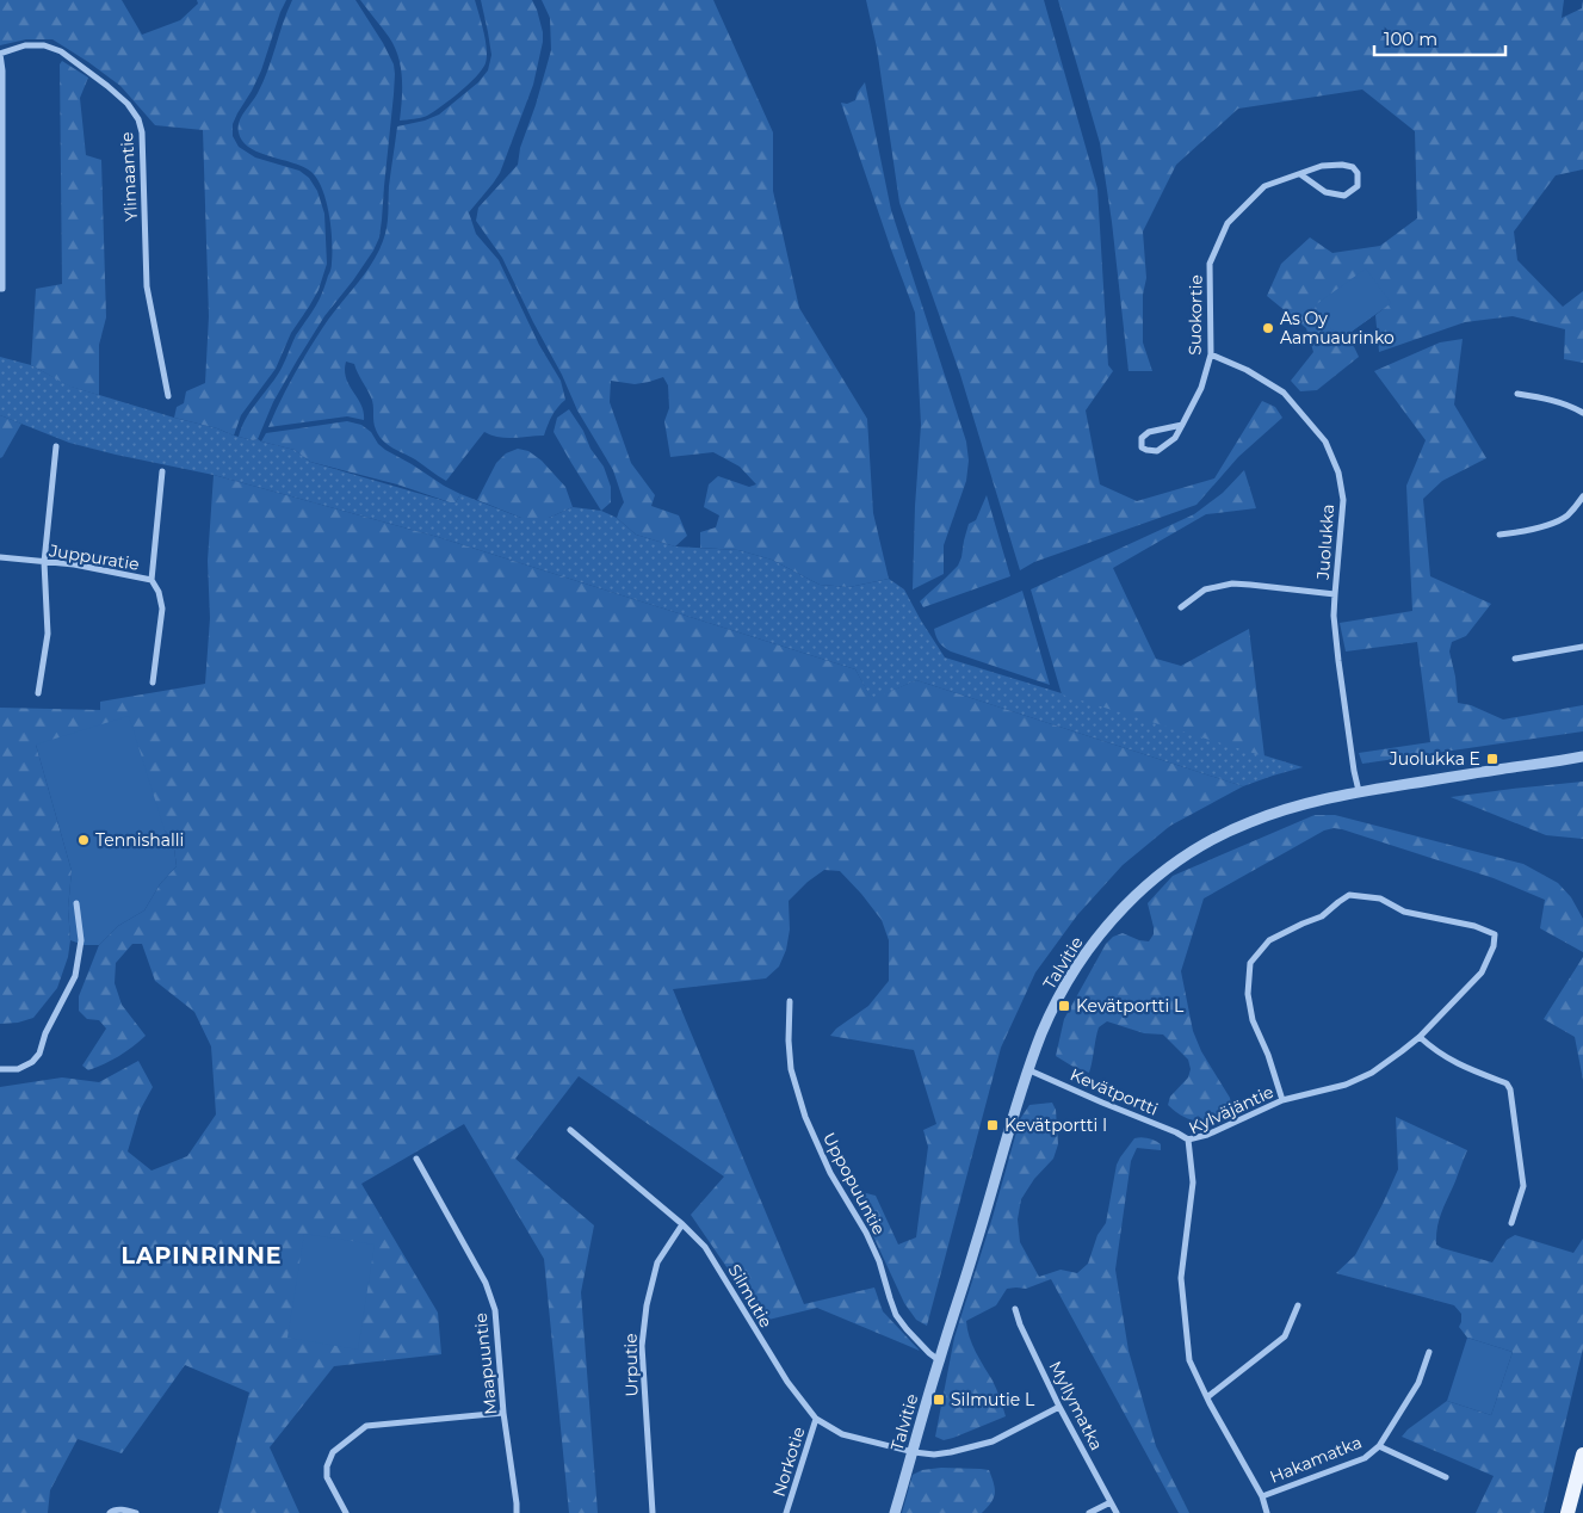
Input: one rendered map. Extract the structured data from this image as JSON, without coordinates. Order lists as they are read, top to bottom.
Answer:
{
  "streets": {
    "street": [
      "Ylimaantie",
      "Suokortie",
      "Juolukka",
      "Juppuratie",
      "Talvitie",
      "Kevätportti",
      "Kylväjäntie",
      "Uppopuuntie",
      "Silmutie",
      "Maapuuntie",
      "Urputie",
      "Myllymatka",
      "Hakamatka",
      "Norkotie"
    ]
  },
  "crossings": [
    ["Suokortie", "Juolukka"],
    ["Juolukka", "Talvitie"],
    ["Talvitie", "Kevätportti"],
    ["Talvitie", "Uppopuuntie"],
    ["Talvitie", "Silmutie"],
    ["Kevätportti", "Kylväjäntie"],
    ["Kylväjäntie", "Hakamatka"],
    ["Silmutie", "Urputie"],
    ["Silmutie", "Myllymatka"],
    ["Silmutie", "Norkotie"]
  ],
  "districts": ["LAPINRINNE"],
  "places": {
    "other": ["As Oy Aamuaurinko", "Tennishalli"],
    "transit": [
      "Juolukka E",
      "Kevätportti L",
      "Kevätportti I",
      "Silmutie L"
    ]
  },
  "scale_bar": "100 m"
}
